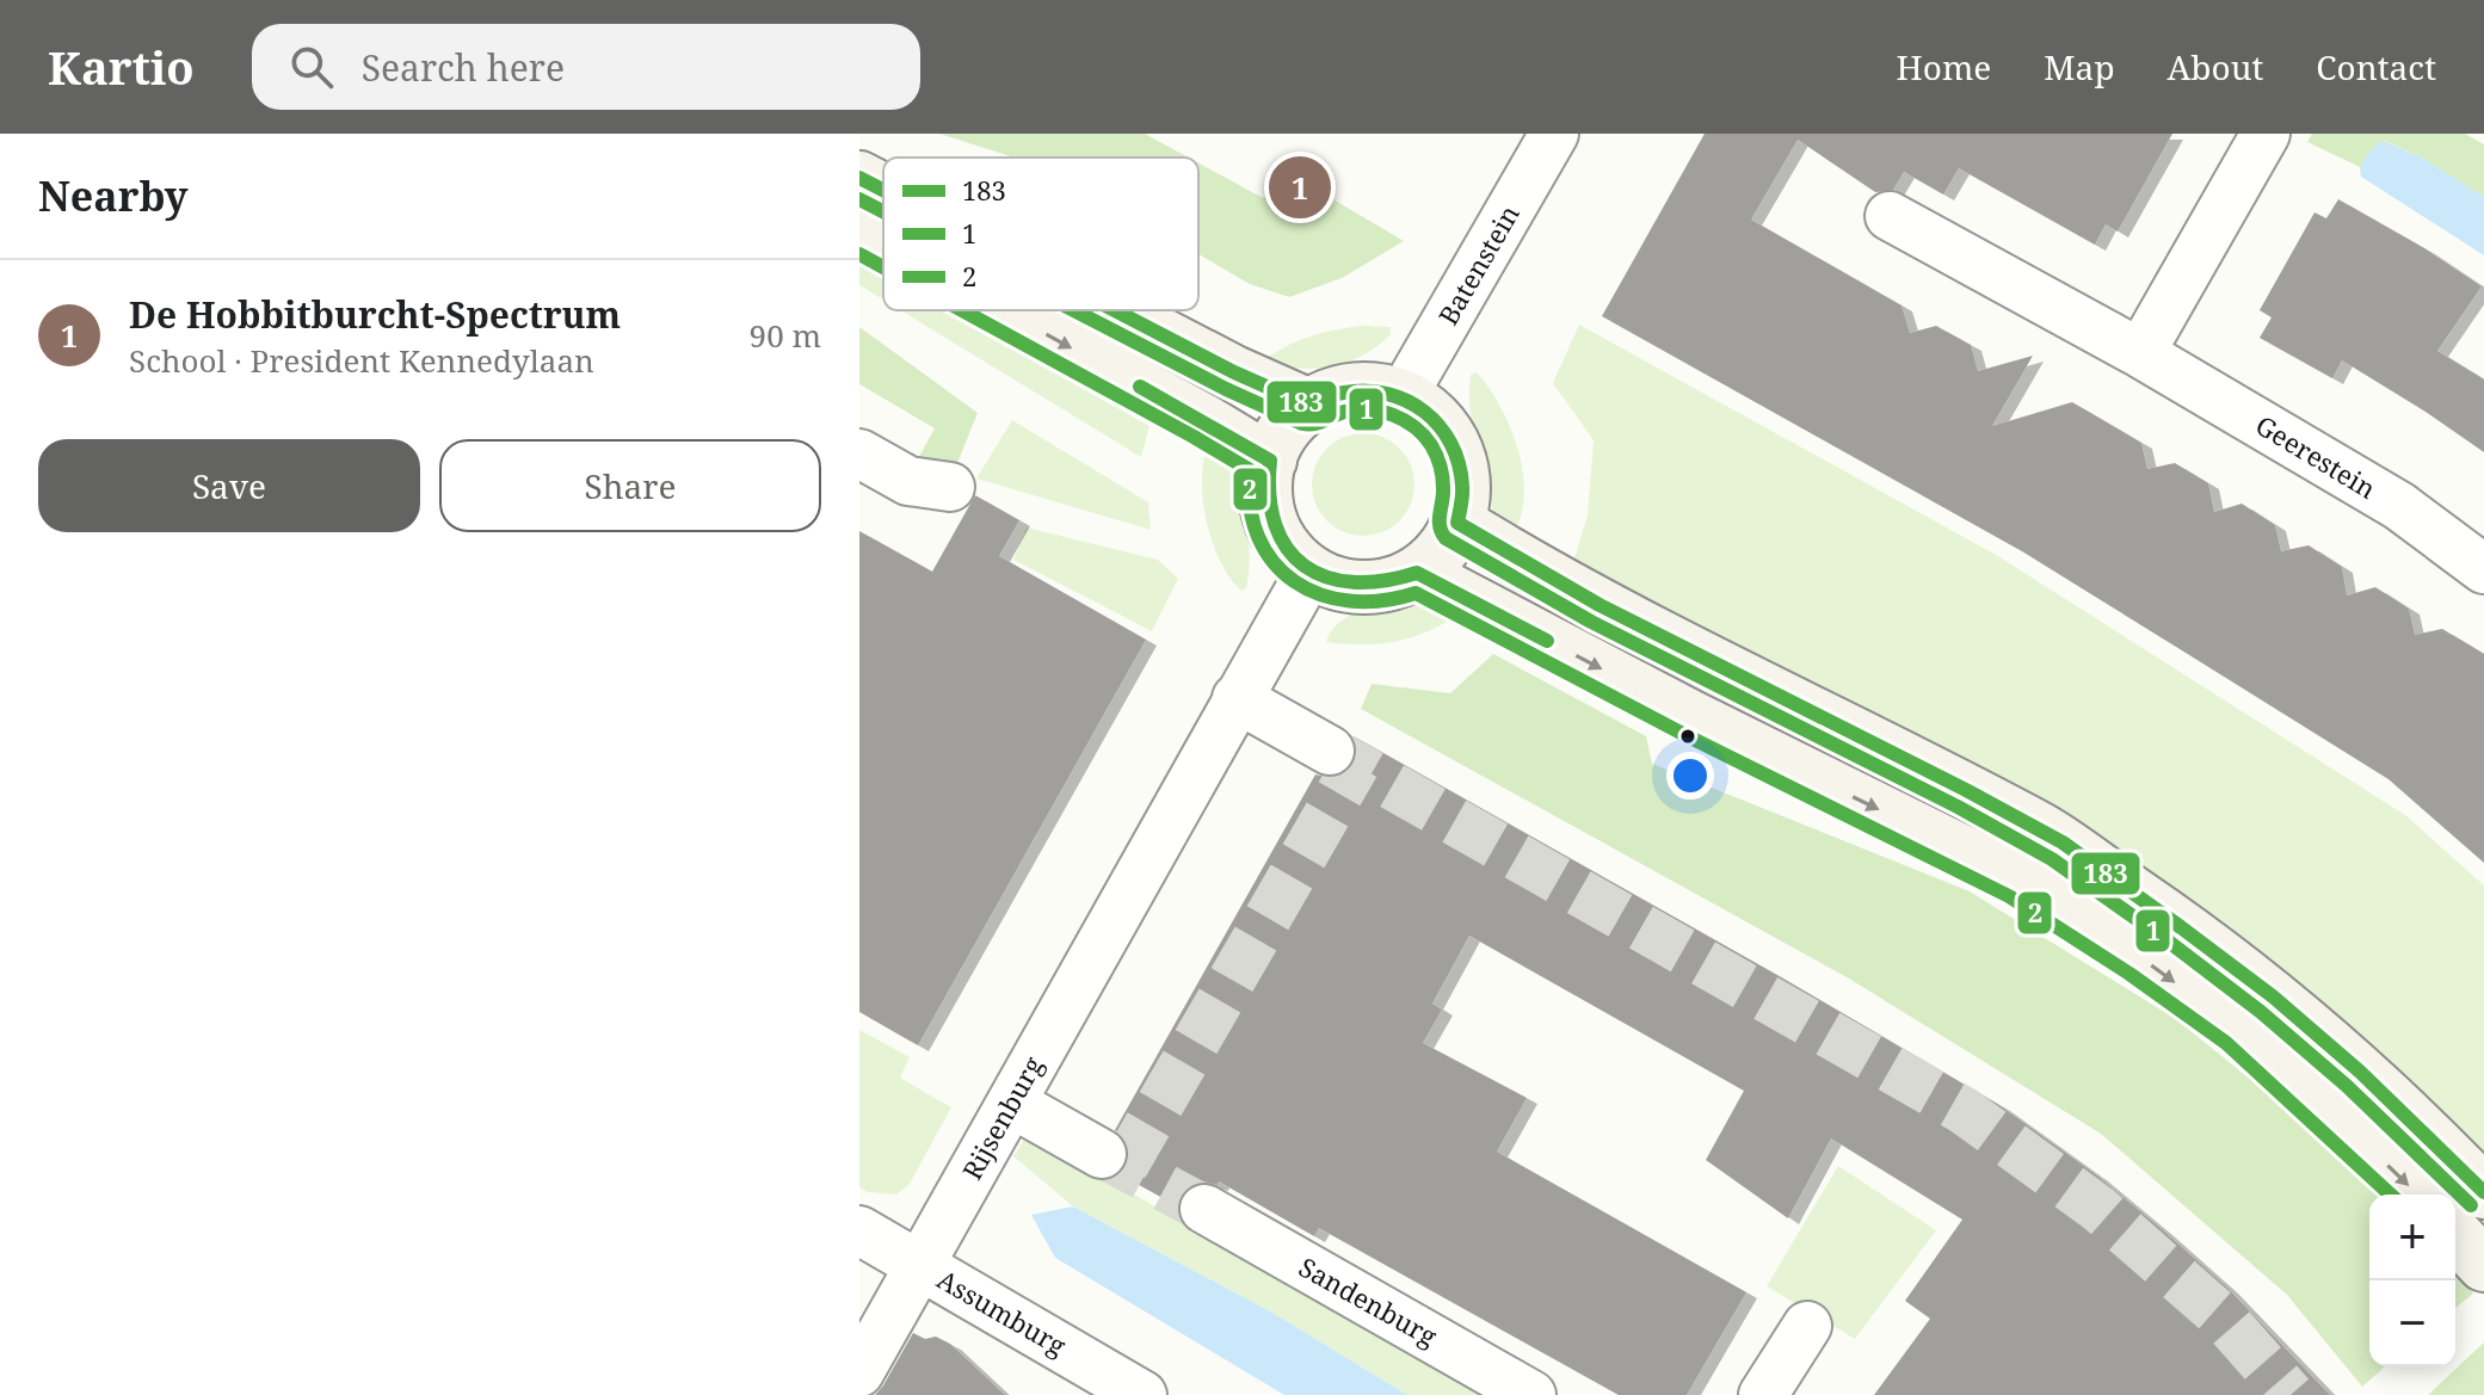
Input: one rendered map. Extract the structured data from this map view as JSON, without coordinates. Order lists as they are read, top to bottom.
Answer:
{
  "streets": {
    "street": [
      "Batenstein",
      "Geerestein",
      "Rijsenburg",
      "Sandenburg",
      "Assumburg"
    ]
  },
  "crossings": [
    ["Batenstein", "Rijsenburg"],
    ["Rijsenburg", "Assumburg"]
  ],
  "lines": ["transit line 183", "transit line 1", "transit line 2"],
  "legend": ["183", "1", "2"],
  "page": {
    "header": "Kartio",
    "search": "Search here",
    "nav": [
      "Home",
      "Map",
      "About",
      "Contact"
    ],
    "heading": "Nearby",
    "pins": "1",
    "list": [
      {
        "mark": "1",
        "name": "De Hobbitburcht-Spectrum",
        "note": "School · President Kennedylaan",
        "value": "90 m"
      }
    ],
    "buttons": ["Save", "Share"],
    "map_buttons": ["+", "−"]
  }
}
